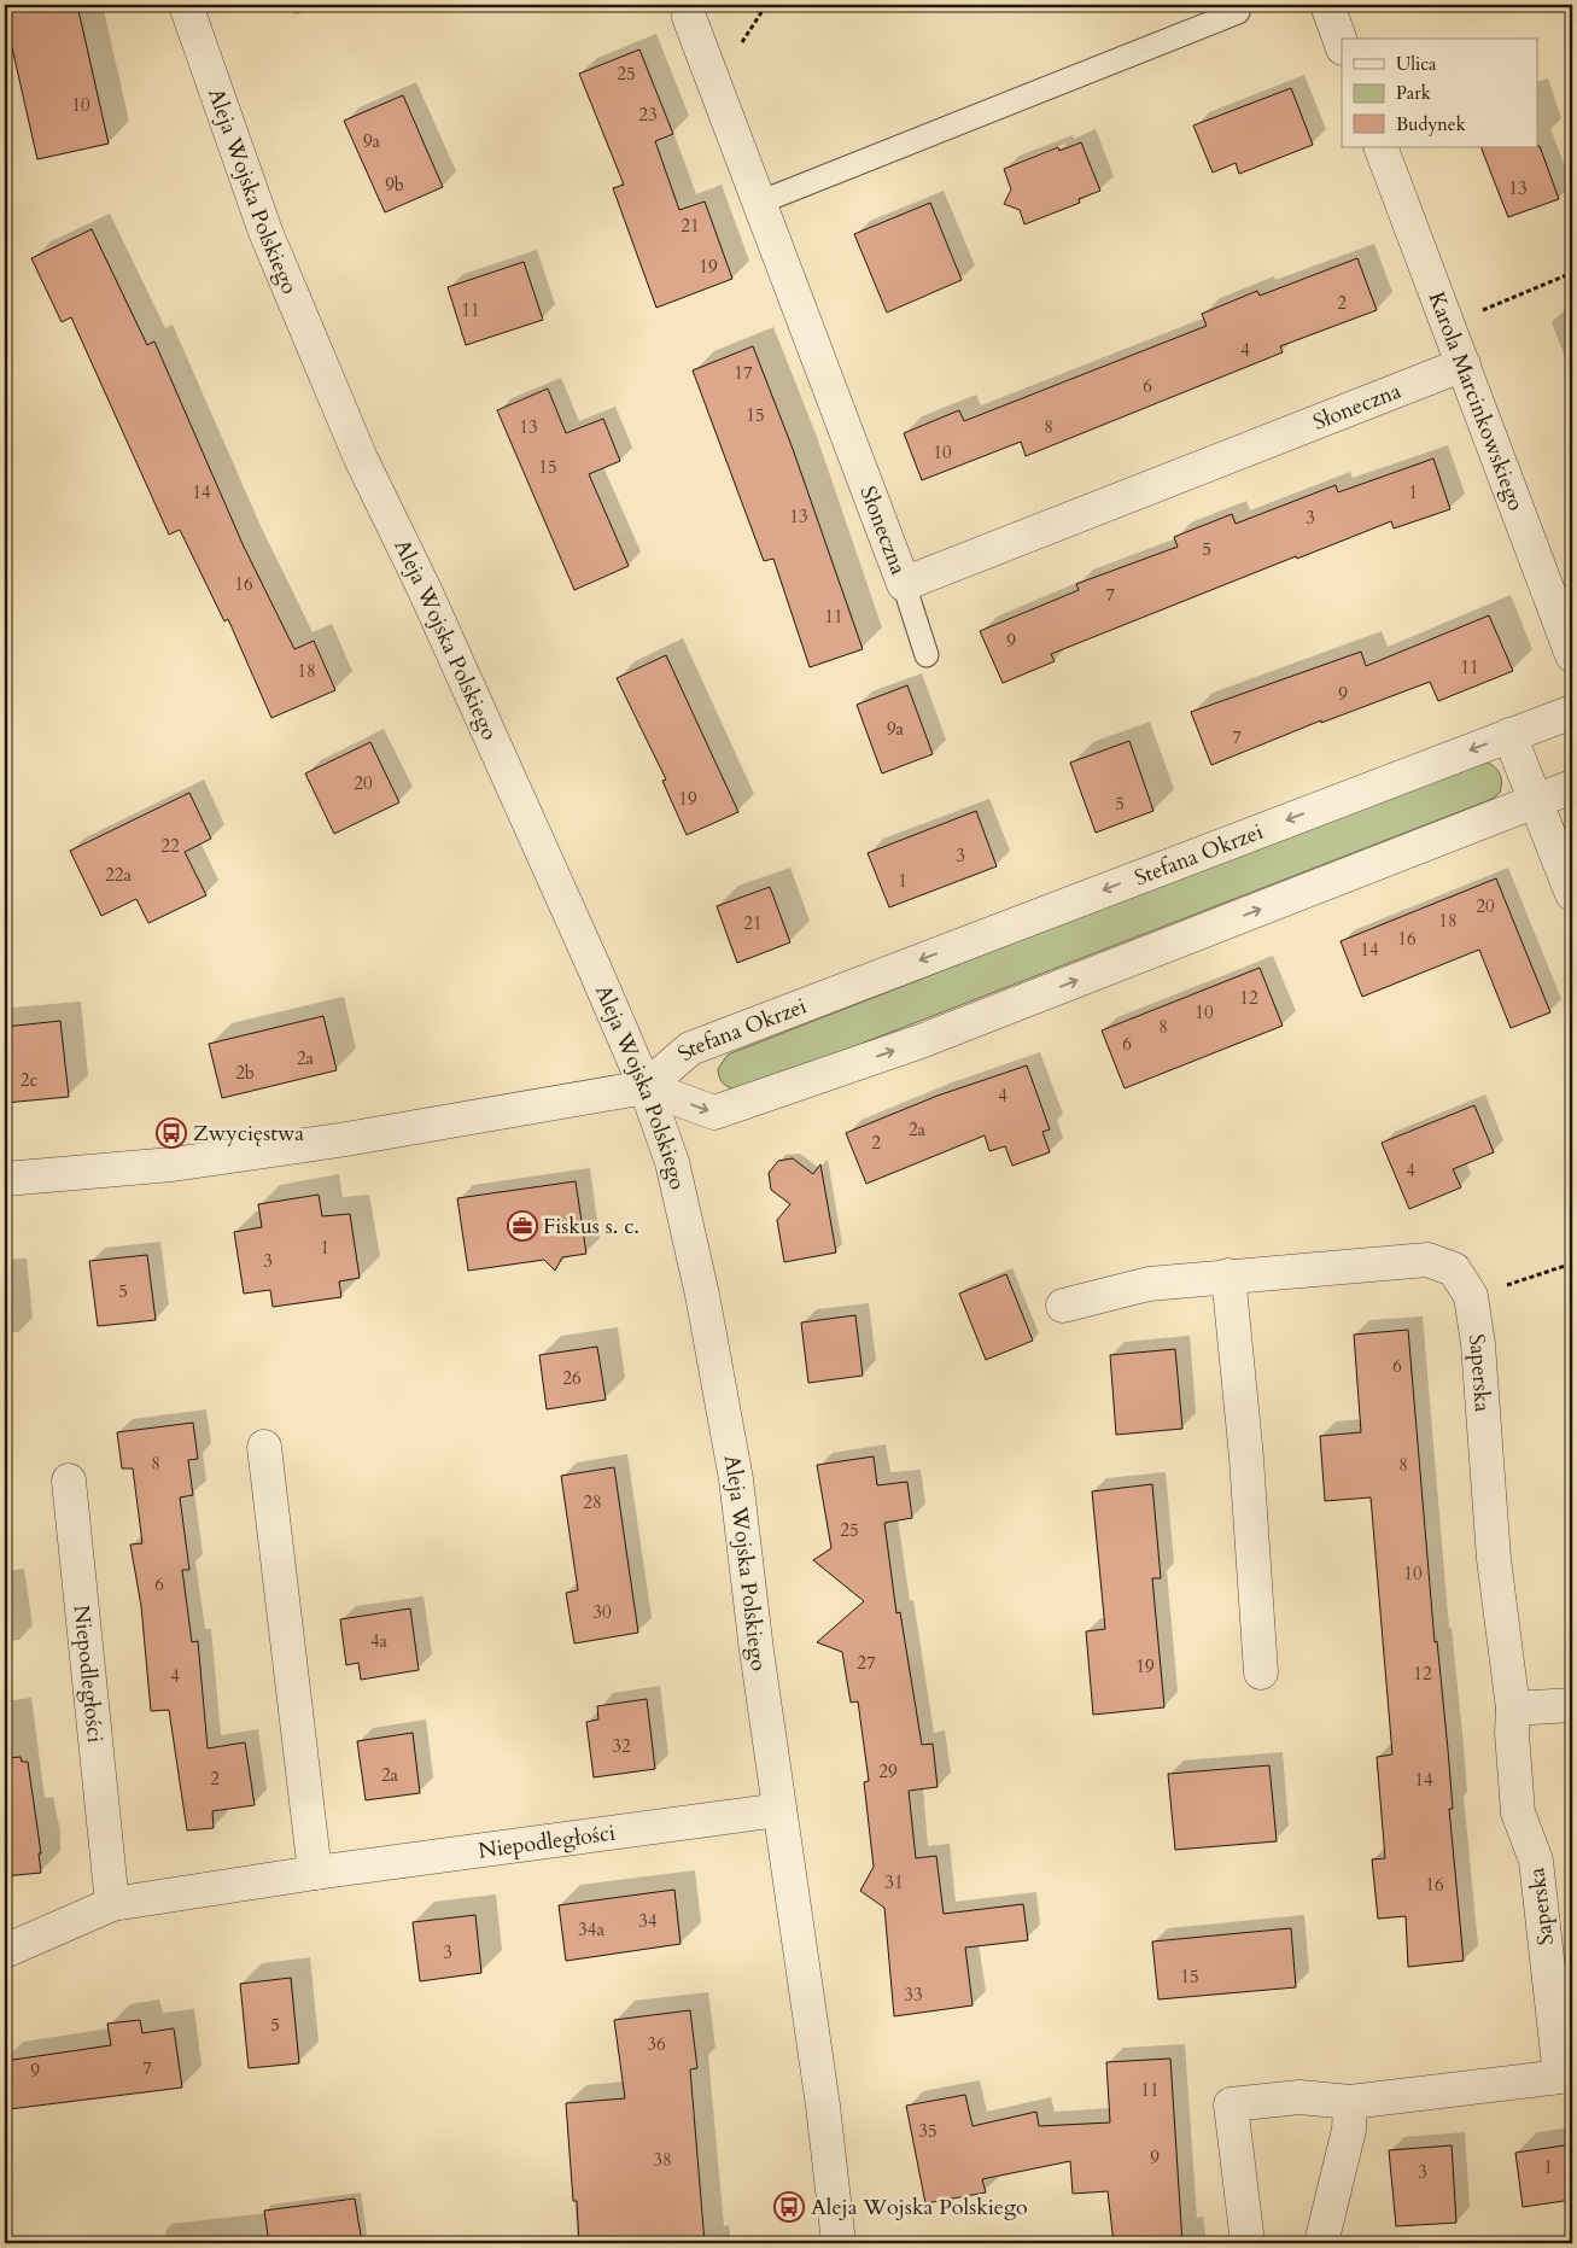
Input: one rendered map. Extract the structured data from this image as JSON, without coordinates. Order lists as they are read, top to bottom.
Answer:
{
  "streets": {
    "street": [
      "Aleja Wojska Polskiego",
      "Karola Marcinkowskiego",
      "Słoneczna",
      "Stefana Okrzei",
      "Saperska",
      "Niepodległości"
    ]
  },
  "crossings": [
    ["Aleja Wojska Polskiego", "Stefana Okrzei"],
    ["Aleja Wojska Polskiego", "Niepodległości"],
    ["Karola Marcinkowskiego", "Słoneczna"]
  ],
  "places": {
    "bus stop": ["Zwycięstwa", "Aleja Wojska Polskiego"],
    "office": ["Fiskus s. c."]
  },
  "house_numbers": [
    "25",
    "10",
    "23",
    "9a",
    "9b",
    "13",
    "21",
    "19",
    "2",
    "11",
    "4",
    "17",
    "6",
    "15",
    "13",
    "8",
    "10",
    "15",
    "14",
    "1",
    "13",
    "3",
    "5",
    "16",
    "7",
    "11",
    "9",
    "11",
    "18",
    "9",
    "9a",
    "7",
    "20",
    "19",
    "5",
    "22",
    "3",
    "22a",
    "1",
    "20",
    "18",
    "21",
    "16",
    "14",
    "12",
    "10",
    "8",
    "6",
    "2a",
    "2b",
    "2c",
    "4",
    "2a",
    "2",
    "4",
    "1",
    "3",
    "5",
    "6",
    "26",
    "8",
    "8",
    "28",
    "25",
    "10",
    "6",
    "30",
    "4a",
    "27",
    "19",
    "12",
    "4",
    "32",
    "29",
    "2a",
    "2",
    "14",
    "31",
    "16",
    "34",
    "34a",
    "3",
    "15",
    "33",
    "5",
    "36",
    "7",
    "9",
    "11",
    "35",
    "9",
    "38",
    "1",
    "3"
  ],
  "legend": ["Ulica", "Park", "Budynek"]
}
